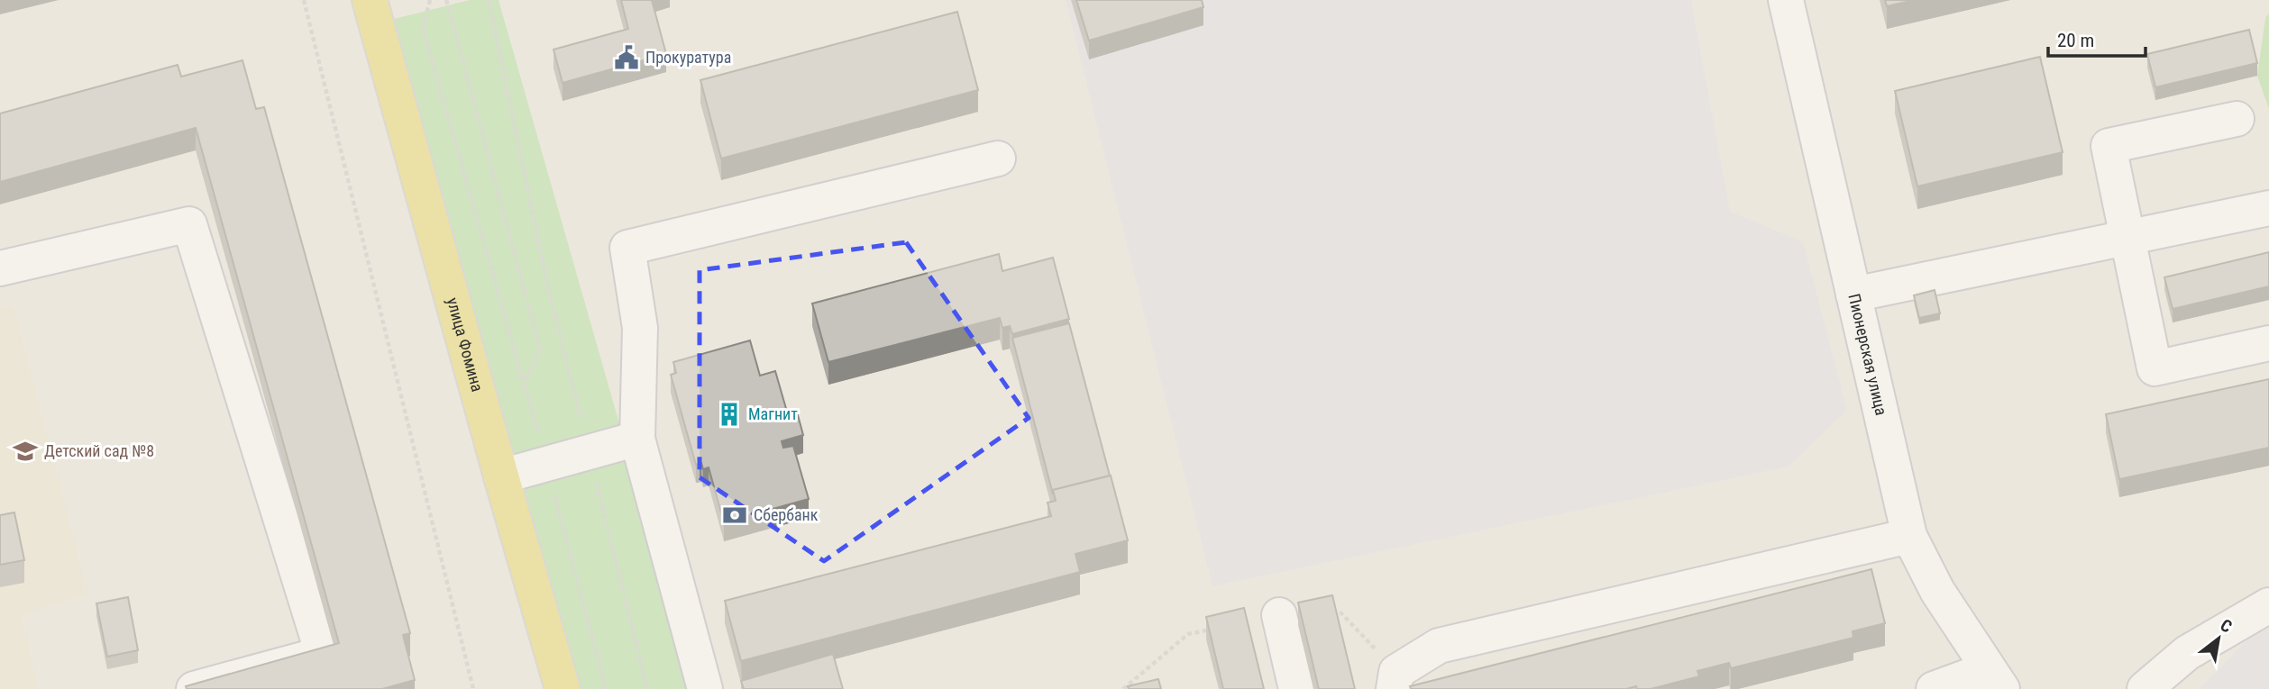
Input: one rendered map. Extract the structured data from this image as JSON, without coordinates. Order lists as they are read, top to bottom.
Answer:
{
  "streets": {
    "main road": ["улица Фомина"],
    "street": ["Пионерская улица"]
  },
  "places": {
    "public building": ["Прокуратура"],
    "building": ["Магнит"],
    "school or university": ["Детский сад №8"],
    "bank": ["Сбербанк"]
  },
  "scale_bar": "20 m",
  "north": "top right"
}
